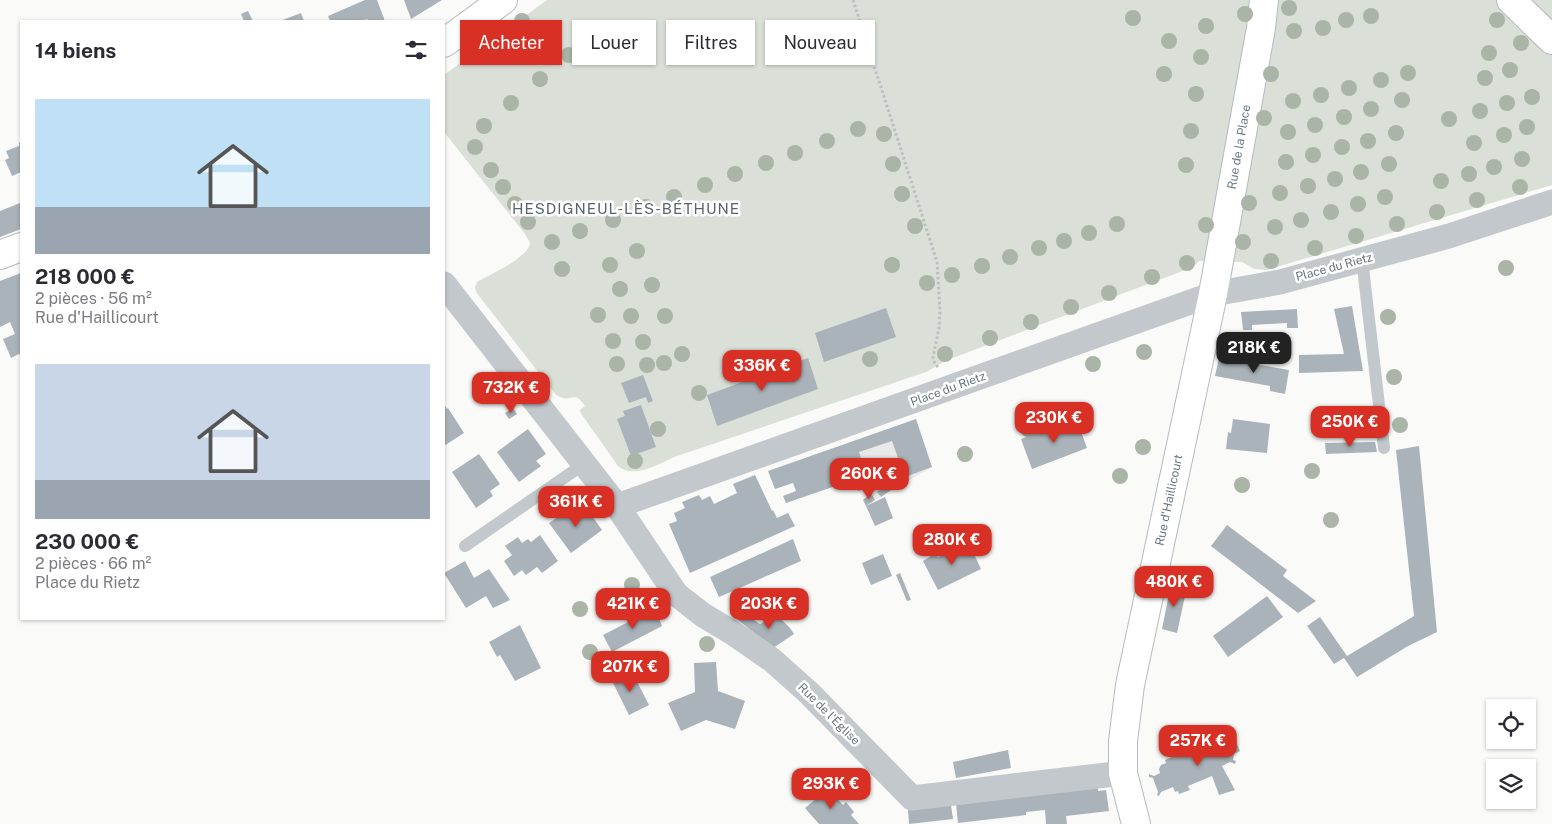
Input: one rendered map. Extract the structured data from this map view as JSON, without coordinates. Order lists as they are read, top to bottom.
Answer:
{
  "streets": {
    "street": [
      "Rue de la Place",
      "Place du Rietz",
      "Rue d'Haillicourt",
      "Rue de l'Église"
    ]
  },
  "crossings": [
    ["Rue de la Place", "Place du Rietz"],
    ["Rue de la Place", "Rue d'Haillicourt"],
    ["Place du Rietz", "Rue d'Haillicourt"],
    ["Place du Rietz", "Rue de l'Église"],
    ["Rue d'Haillicourt", "Rue de l'Église"]
  ],
  "districts": ["HESDIGNEUL-LÈS-BÉTHUNE"],
  "page": {
    "chip": [
      "Acheter",
      "Louer",
      "Filtres",
      "Nouveau"
    ],
    "heading": "14 biens",
    "list": [
      {
        "name": "218 000 €",
        "note": "2 pièces · 56 m² · Rue d'Haillicourt"
      },
      {
        "name": "230 000 €",
        "note": "2 pièces · 66 m² · Place du Rietz"
      }
    ],
    "price": [
      "218K €",
      "336K €",
      "732K €",
      "230K €",
      "250K €",
      "260K €",
      "361K €",
      "280K €",
      "480K €",
      "421K €",
      "203K €",
      "207K €",
      "257K €",
      "293K €"
    ]
  }
}
